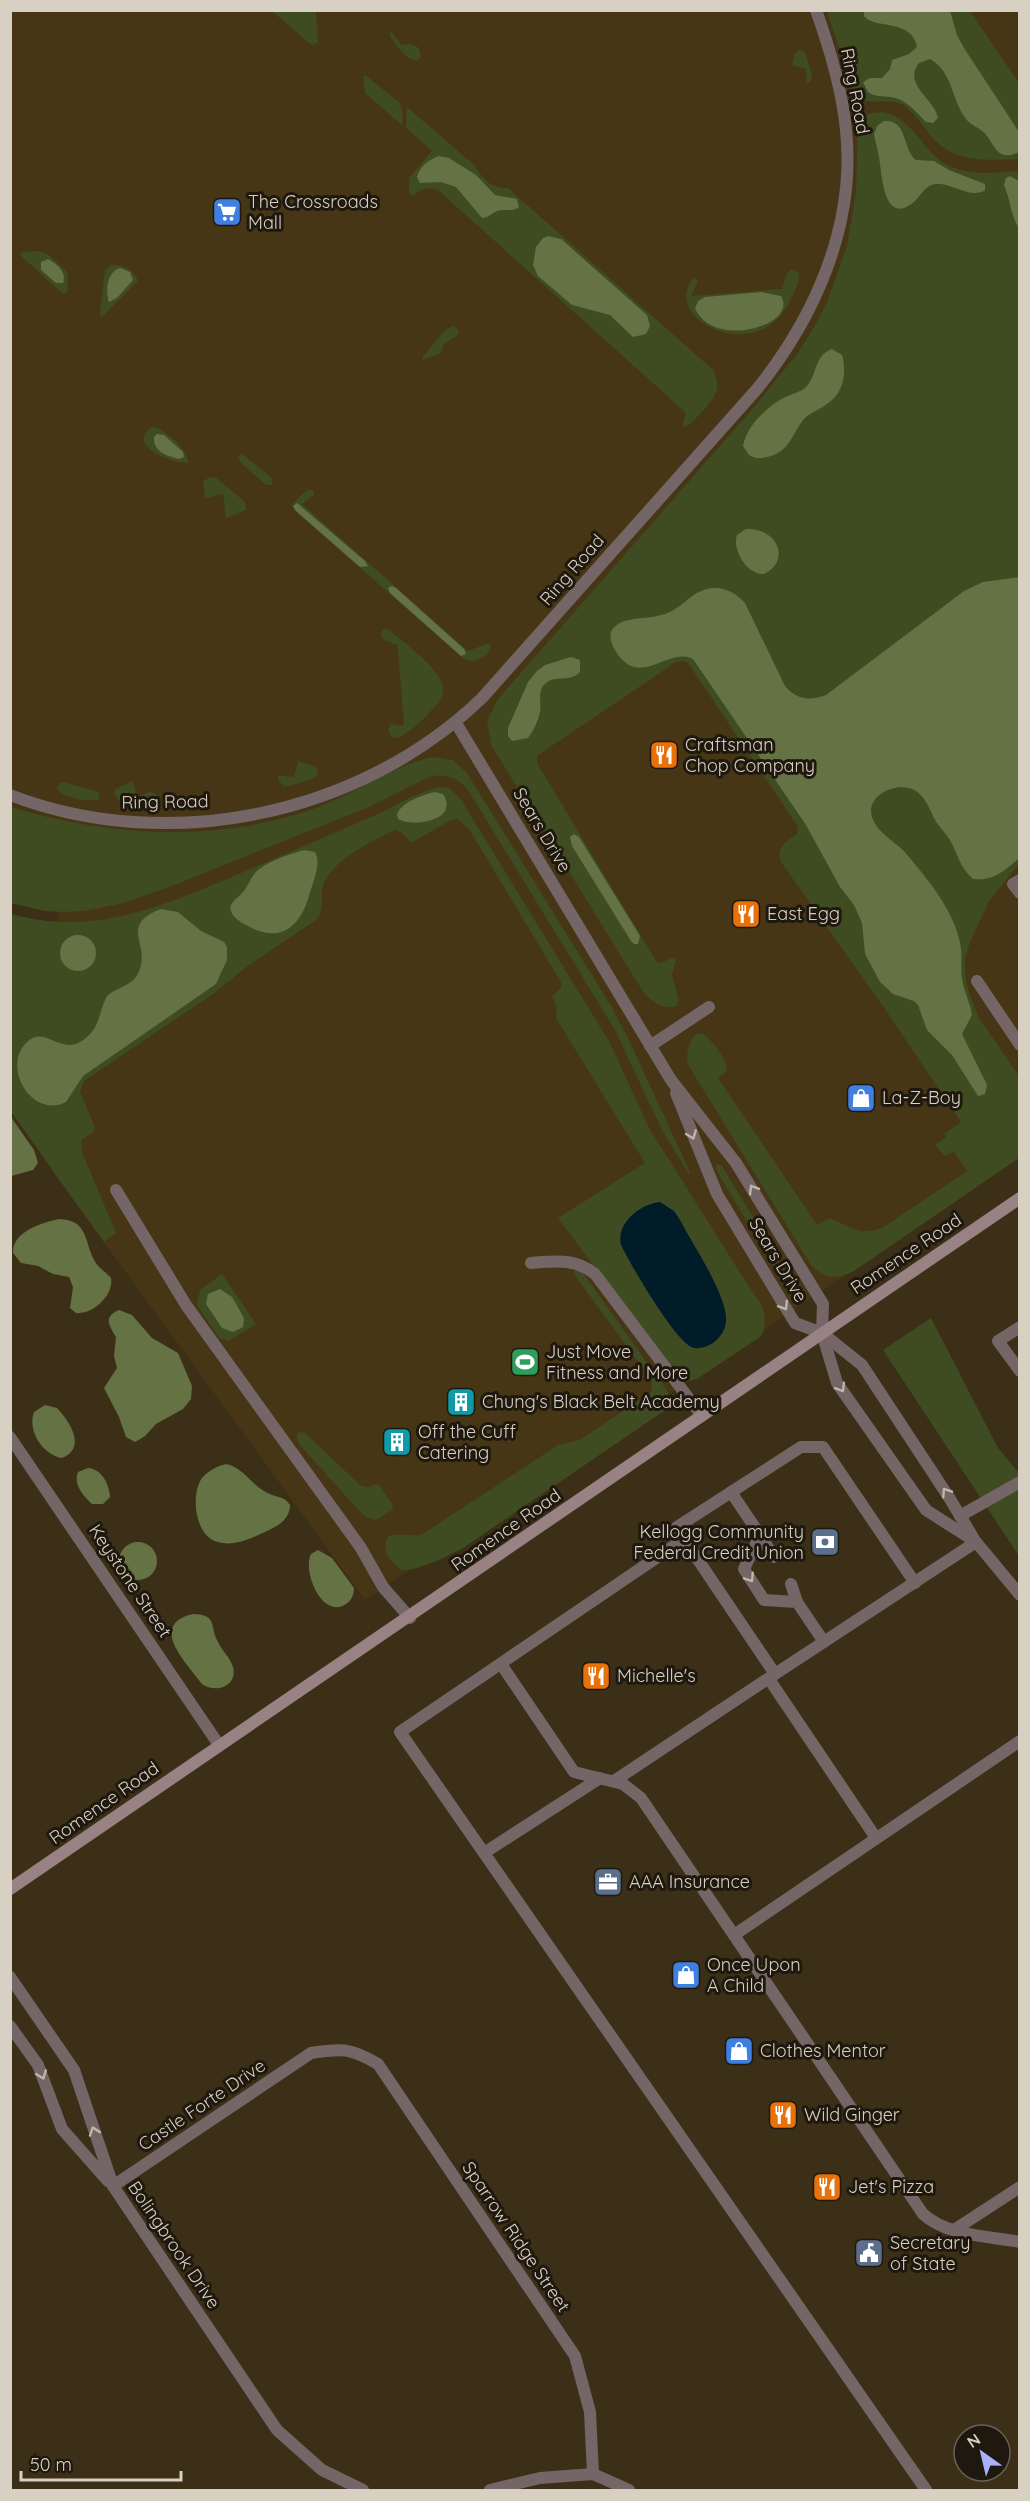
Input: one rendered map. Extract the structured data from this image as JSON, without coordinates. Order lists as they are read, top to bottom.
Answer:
{
  "streets": {
    "street": [
      "Ring Road",
      "Sears Drive",
      "Romence Road",
      "Keystone Street",
      "Castle Forte Drive",
      "Sparrow Ridge Street",
      "Bolingbrook Drive"
    ]
  },
  "crossings": [
    ["Ring Road", "Sears Drive"],
    ["Sears Drive", "Romence Road"],
    ["Romence Road", "Keystone Street"],
    ["Castle Forte Drive", "Sparrow Ridge Street"],
    ["Castle Forte Drive", "Bolingbrook Drive"]
  ],
  "places": {
    "supermarket": ["The Crossroads Mall"],
    "restaurant": [
      "Craftsman Chop Company",
      "East Egg",
      "Michelle's",
      "Wild Ginger",
      "Jet's Pizza"
    ],
    "shop": ["La-Z-Boy", "Once Upon A Child", "Clothes Mentor"],
    "sports": ["Just Move Fitness and More"],
    "building": ["Chung's Black Belt Academy", "Off the Cuff Catering"],
    "bank": ["Kellogg Community Federal Credit Union"],
    "office": ["AAA Insurance"],
    "public building": ["Secretary of State"]
  },
  "scale_bar": "50 m",
  "north": "top left"
}
